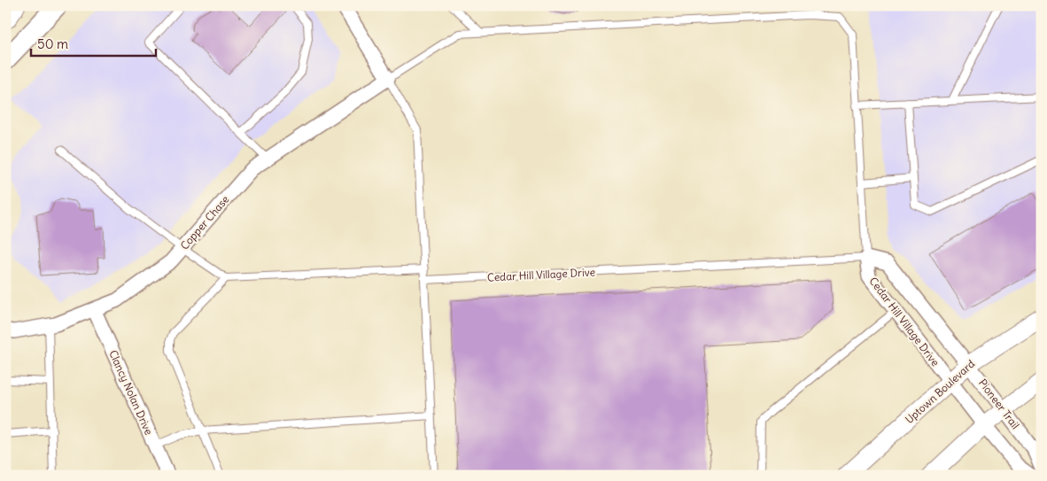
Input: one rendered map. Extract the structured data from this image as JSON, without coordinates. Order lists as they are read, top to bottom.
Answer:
{
  "streets": {
    "street": [
      "Copper Chase",
      "Cedar Hill Village Drive",
      "Uptown Boulevard",
      "Clancy Nolan Drive",
      "Pioneer Trail"
    ]
  },
  "crossings": [
    ["Copper Chase", "Clancy Nolan Drive"],
    ["Cedar Hill Village Drive", "Uptown Boulevard"],
    ["Cedar Hill Village Drive", "Pioneer Trail"],
    ["Uptown Boulevard", "Pioneer Trail"]
  ],
  "scale_bar": "50 m"
}
